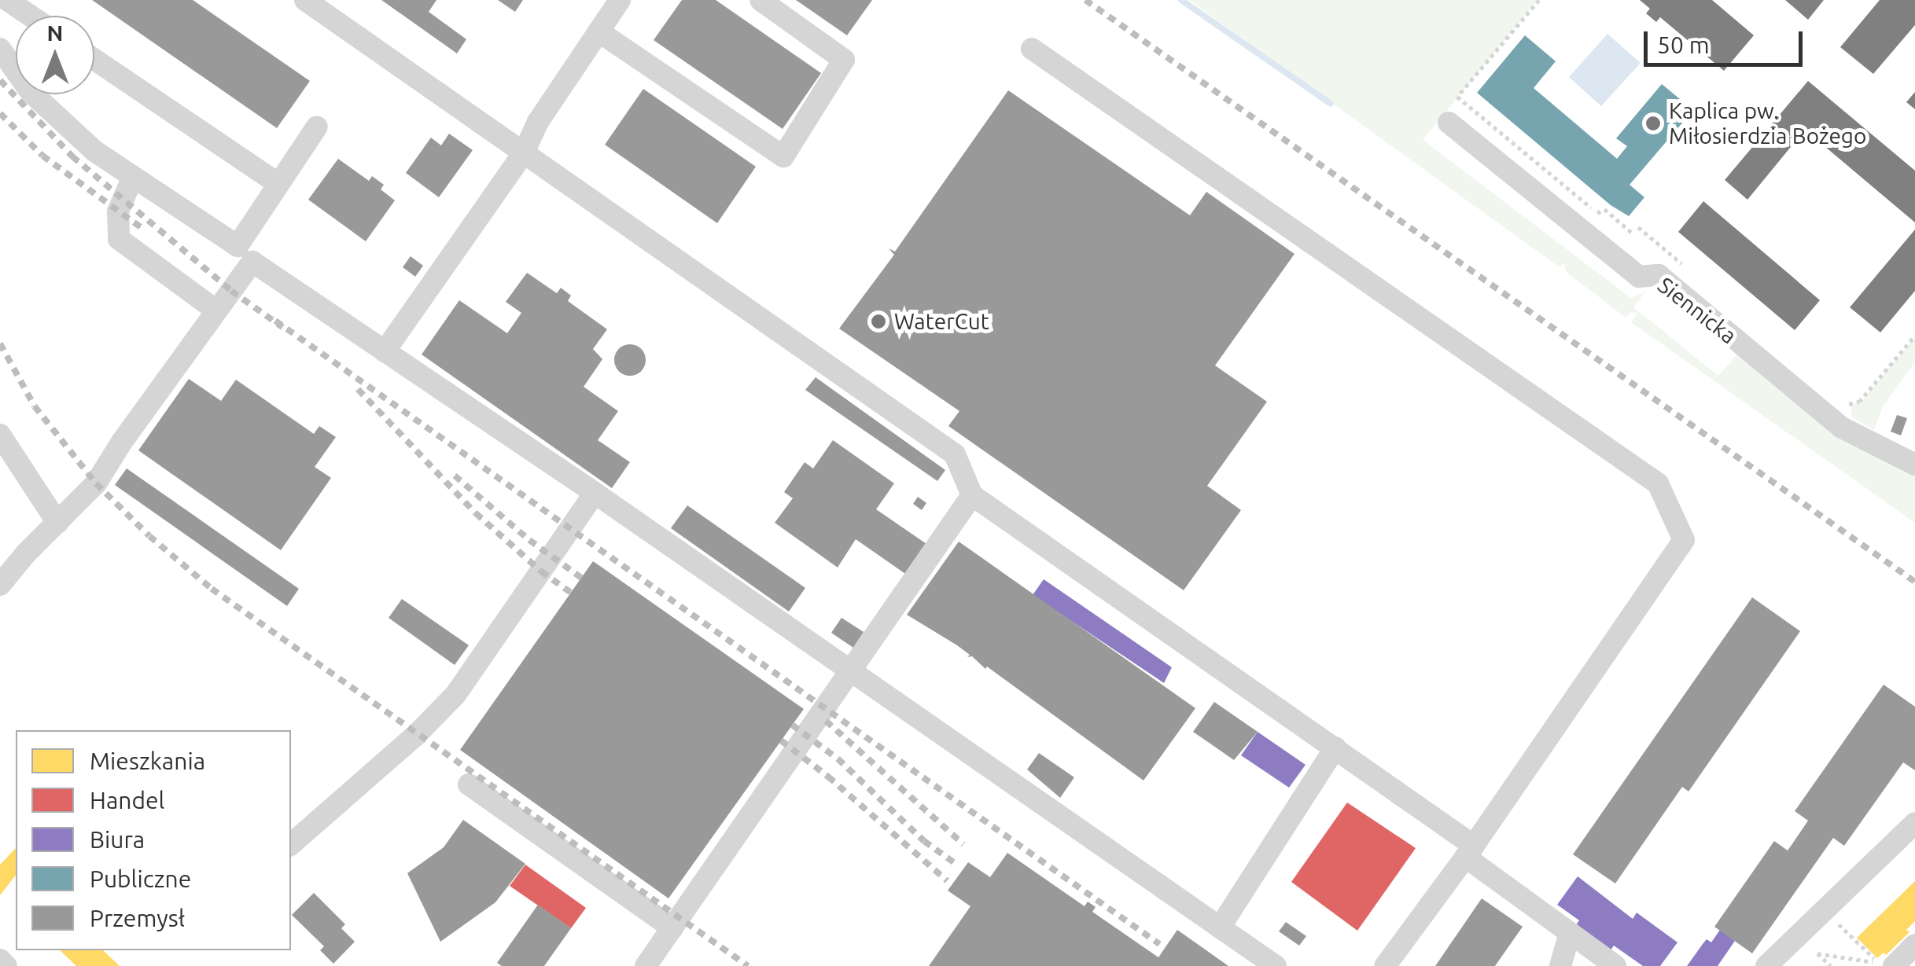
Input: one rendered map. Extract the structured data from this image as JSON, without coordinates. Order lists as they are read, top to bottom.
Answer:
{
  "streets": {
    "street": ["Siennicka"]
  },
  "places": ["Kaplica pw. Miłosierdzia Bożego", "WaterCut"],
  "legend": [
    "Mieszkania",
    "Handel",
    "Biura",
    "Publiczne",
    "Przemysł"
  ],
  "scale_bar": "50 m",
  "north": "top"
}
